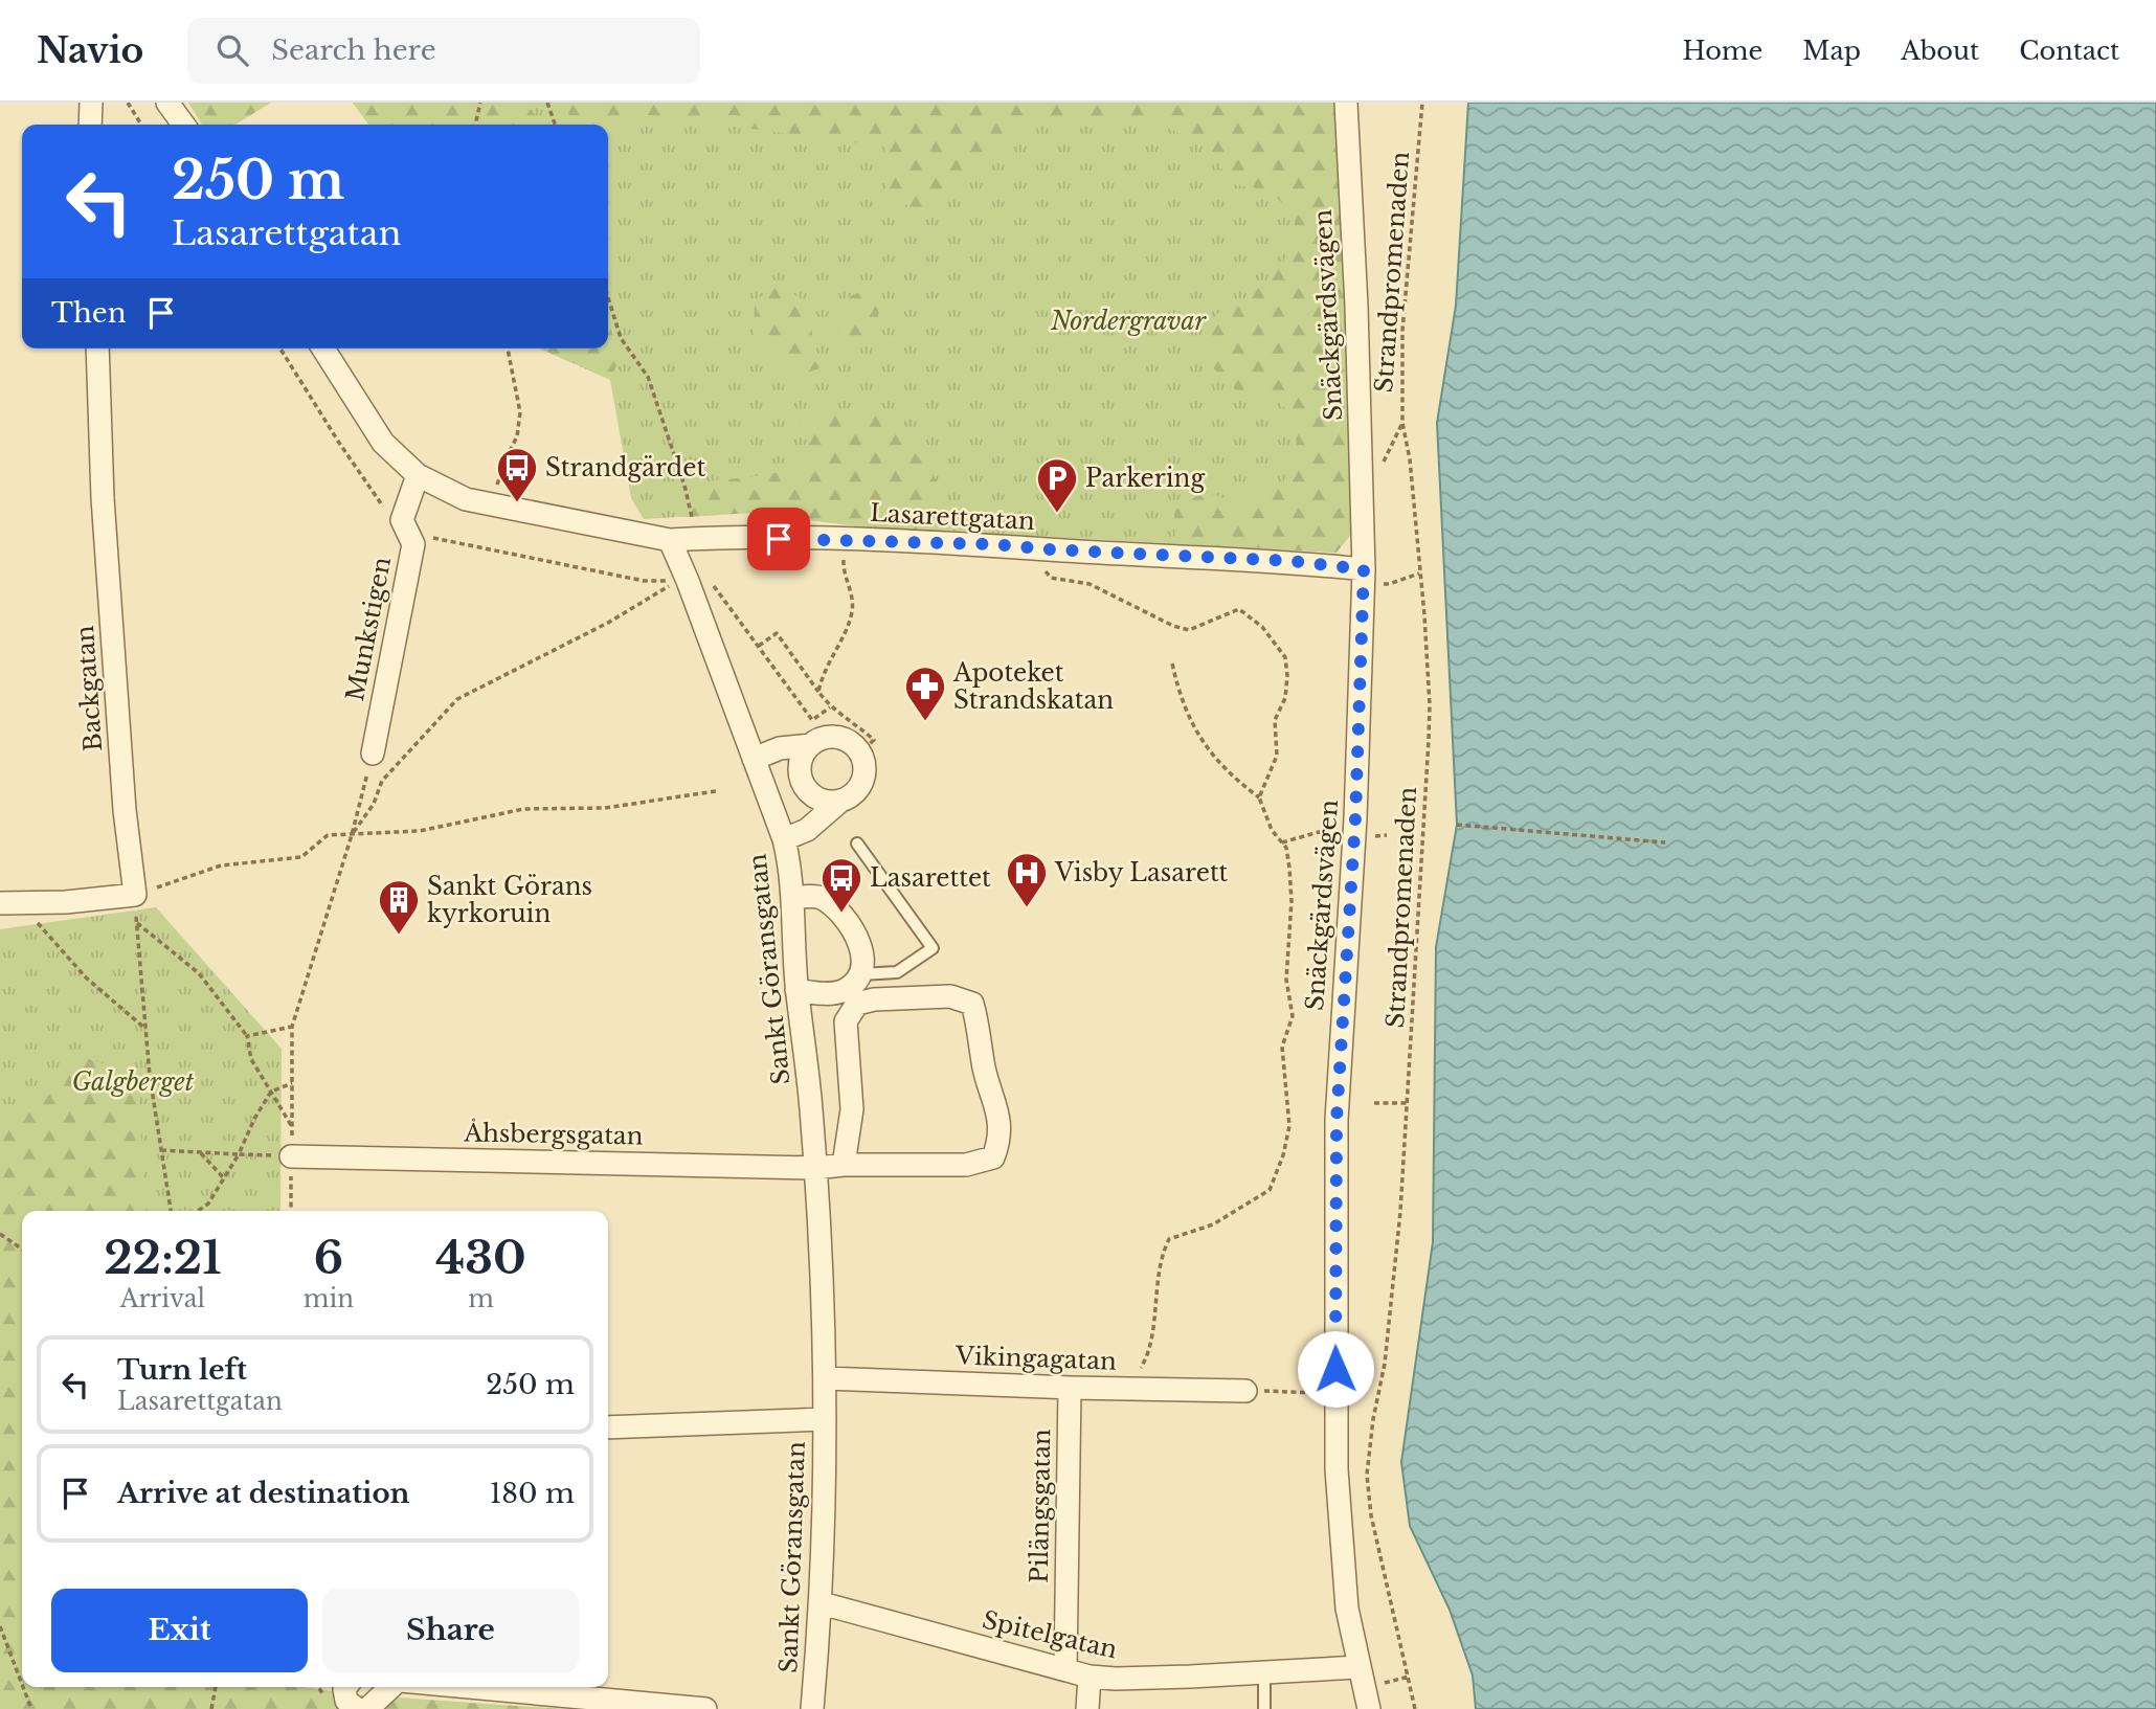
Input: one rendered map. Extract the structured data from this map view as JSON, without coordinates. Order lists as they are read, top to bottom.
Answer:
{
  "streets": {
    "street": [
      "Snäckgärdsvägen",
      "Lasarettgatan",
      "Munkstigen",
      "Backgatan",
      "Sankt Göransgatan",
      "Åhsbergsgatan",
      "Vikingagatan",
      "Pilängsgatan",
      "Spitelgatan"
    ],
    "path": ["Strandpromenaden"]
  },
  "crossings": [
    ["Snäckgärdsvägen", "Lasarettgatan"],
    ["Snäckgärdsvägen", "Spitelgatan"],
    ["Lasarettgatan", "Sankt Göransgatan"],
    ["Sankt Göransgatan", "Åhsbergsgatan"],
    ["Sankt Göransgatan", "Vikingagatan"],
    ["Sankt Göransgatan", "Spitelgatan"],
    ["Vikingagatan", "Pilängsgatan"],
    ["Pilängsgatan", "Spitelgatan"]
  ],
  "parks": ["Nordergravar", "Galgberget"],
  "places": {
    "bus stop": ["Strandgärdet", "Lasarettet"],
    "parking": ["Parkering"],
    "pharmacy": ["Apoteket Strandskatan"],
    "hospital": ["Visby Lasarett"],
    "building": ["Sankt Görans kyrkoruin"]
  },
  "page": {
    "header": "Navio",
    "search": "Search here",
    "nav": [
      "Home",
      "Map",
      "About",
      "Contact"
    ],
    "turn": ["250 m", "Lasarettgatan"],
    "then": "Then",
    "eta": [
      "22:21",
      "Arrival",
      "6",
      "min",
      "430",
      "m"
    ],
    "list": [
      {
        "name": "Turn left",
        "note": "Lasarettgatan",
        "value": "250 m"
      },
      {
        "name": "Arrive at destination",
        "value": "180 m"
      }
    ],
    "buttons": ["Exit", "Share"]
  }
}
